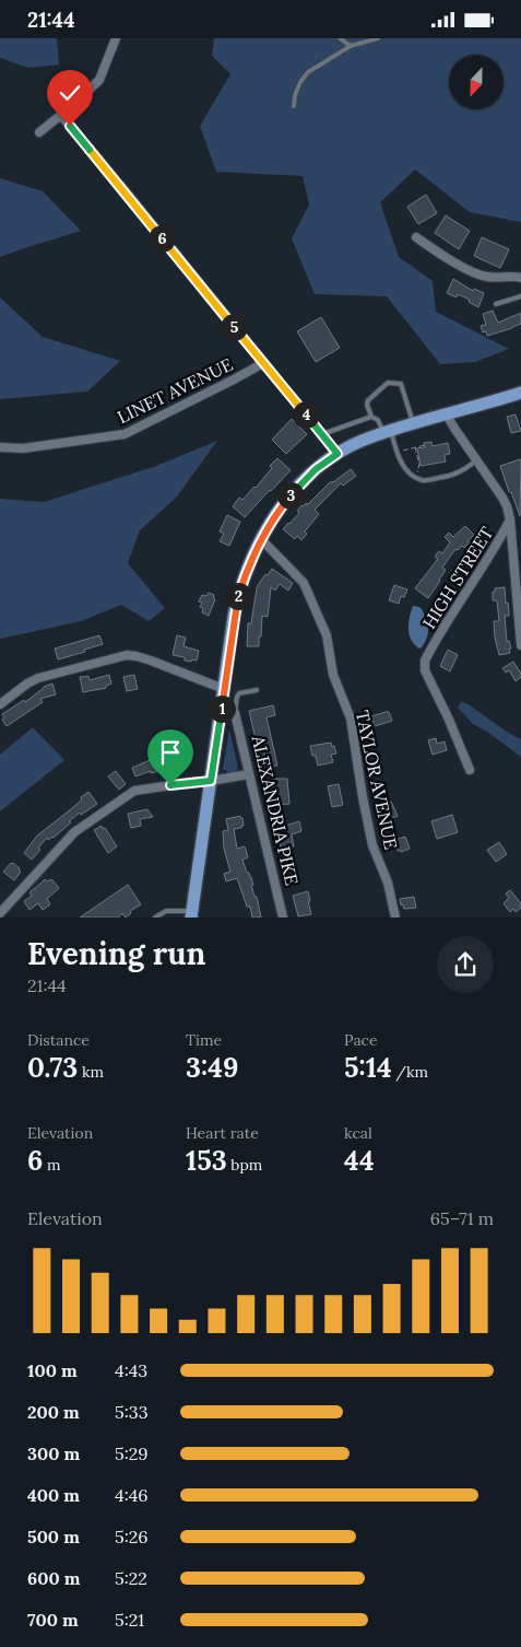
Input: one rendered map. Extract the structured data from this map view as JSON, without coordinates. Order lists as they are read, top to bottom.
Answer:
{
  "streets": {
    "street": [
      "LINET AVENUE",
      "HIGH STREET",
      "TAYLOR AVENUE",
      "ALEXANDRIA PIKE"
    ]
  },
  "north": "bottom",
  "page": {
    "status": "21:44",
    "pins": [
      "6",
      "5",
      "4",
      "3",
      "2",
      "1"
    ],
    "heading": ["Evening run", "21:44"],
    "stats": [
      ["Distance", "0.73 km"],
      ["Time", "3:49"],
      ["Pace", "5:14 /km"],
      ["Elevation", "6 m"],
      ["Heart rate", "153 bpm"],
      ["kcal", "44"]
    ],
    "chart": ["Elevation", "65–71 m"],
    "list": [
      {
        "name": "100 m",
        "note": "4:43"
      },
      {
        "name": "200 m",
        "note": "5:33"
      },
      {
        "name": "300 m",
        "note": "5:29"
      },
      {
        "name": "400 m",
        "note": "4:46"
      },
      {
        "name": "500 m",
        "note": "5:26"
      },
      {
        "name": "600 m",
        "note": "5:22"
      },
      {
        "name": "700 m",
        "note": "5:21"
      }
    ]
  }
}
